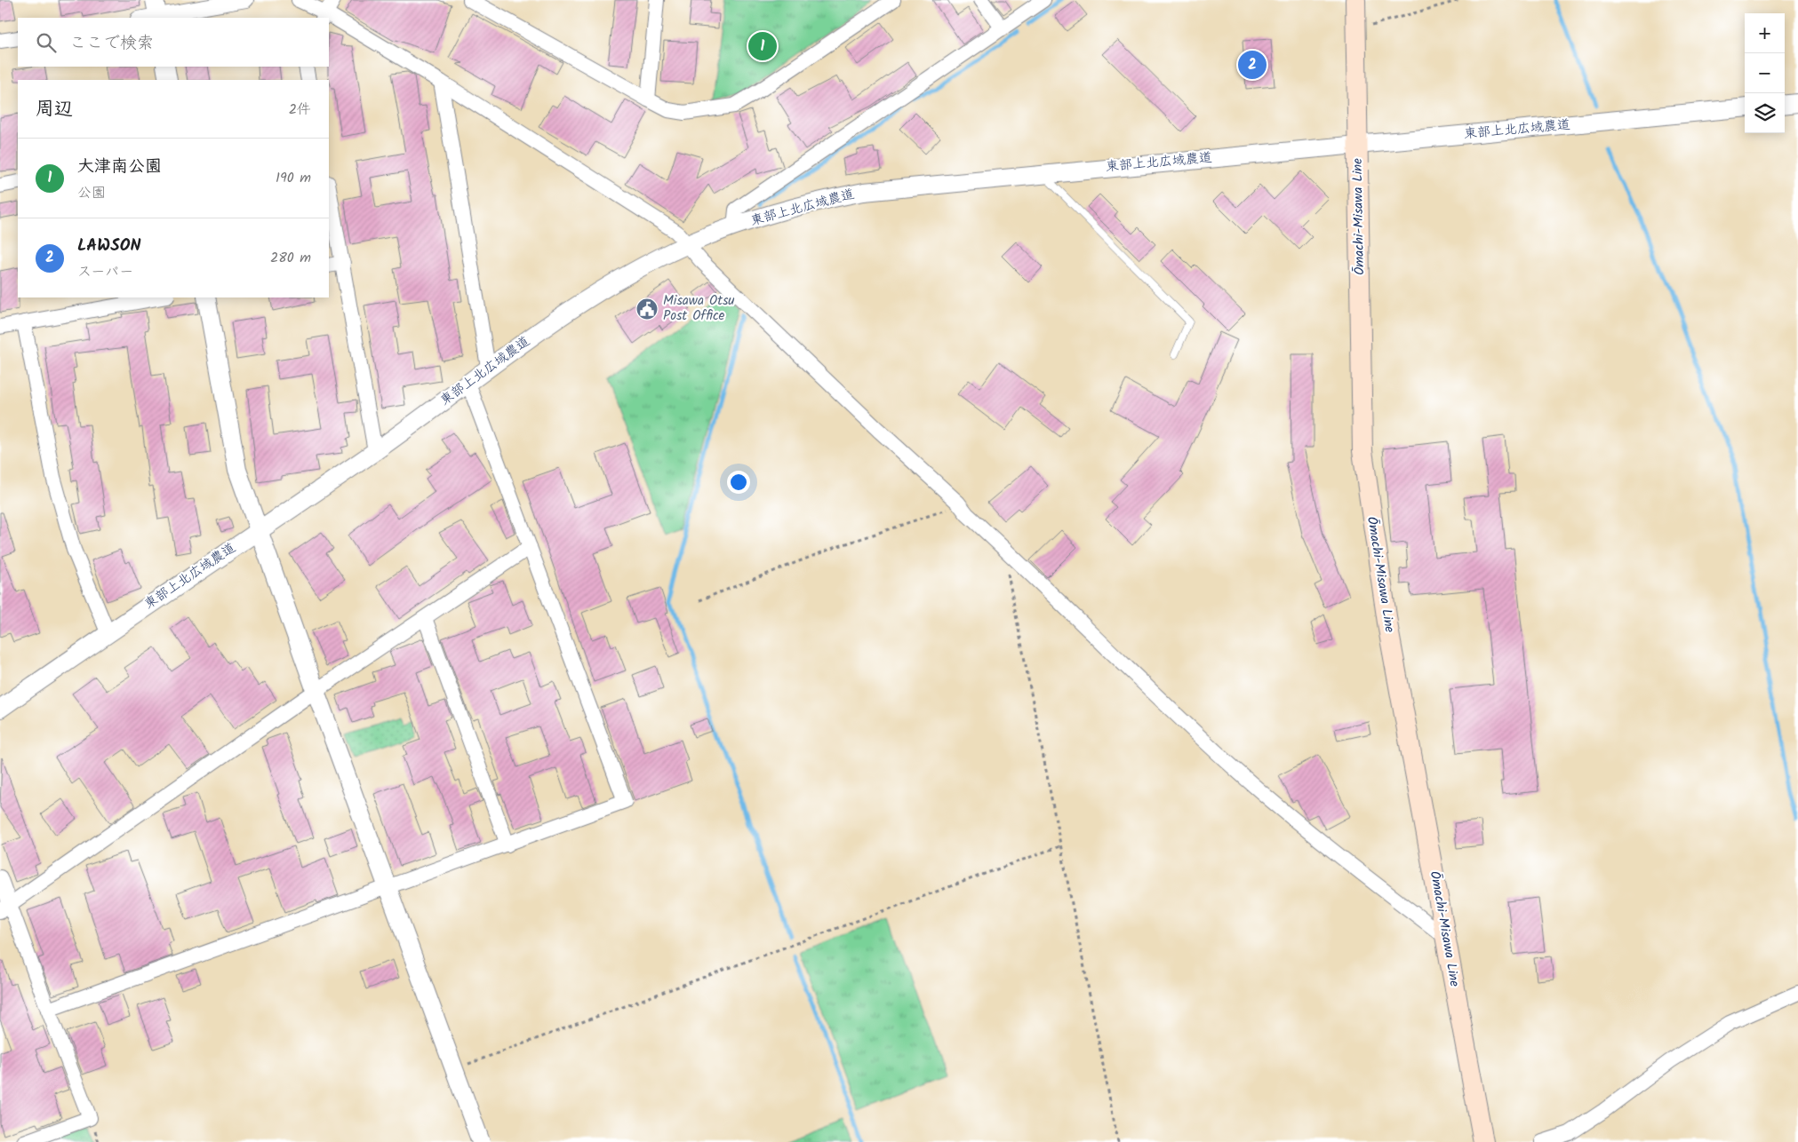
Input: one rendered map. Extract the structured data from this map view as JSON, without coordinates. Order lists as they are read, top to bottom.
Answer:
{
  "streets": {
    "main road": ["Ōmachi-Misawa Line"],
    "street": ["東部上北広域農道"]
  },
  "crossings": [
    ["東部上北広域農道", "Ōmachi-Misawa Line"]
  ],
  "places": {
    "public building": ["Misawa Otsu Post Office"]
  },
  "page": {
    "map_buttons": ["+", "−"],
    "search": "ここで検索",
    "pins": ["1", "2"],
    "heading": ["周辺", "2件"],
    "list": [
      {
        "mark": "1",
        "name": "大津南公園",
        "note": "公園",
        "value": "190 m"
      },
      {
        "mark": "2",
        "name": "LAWSON",
        "note": "スーパー",
        "value": "280 m"
      }
    ]
  }
}
